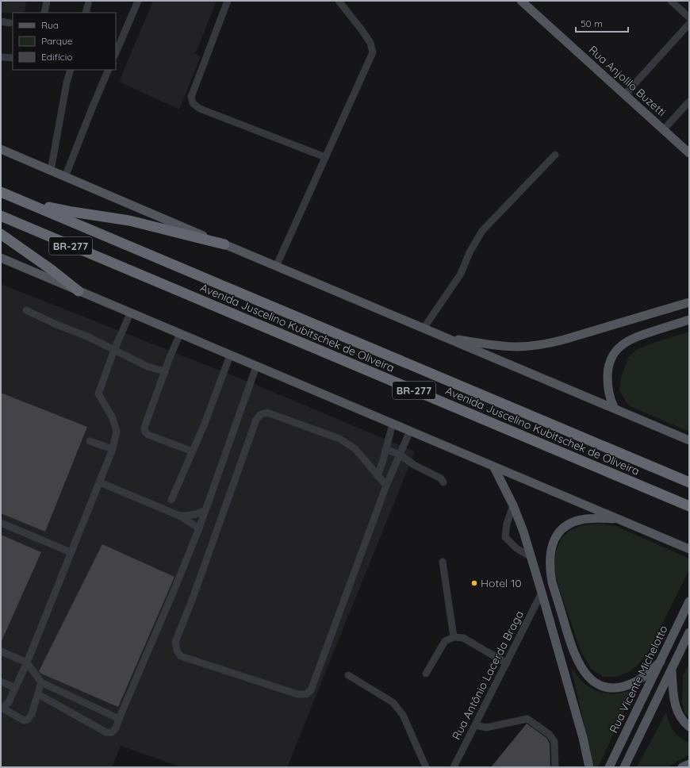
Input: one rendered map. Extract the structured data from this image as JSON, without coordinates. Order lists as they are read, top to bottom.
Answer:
{
  "streets": {
    "highway": ["BR-277", "Avenida Juscelino Kubitschek de Oliveira"],
    "main road": ["Rua Anjolilo Buzetti", "Rua Vicente Michelotto"],
    "street": ["Rua Antônio Lacerda Braga"]
  },
  "places": ["Hotel 10"],
  "legend": ["Rua", "Parque", "Edifício"],
  "scale_bar": "50 m"
}
